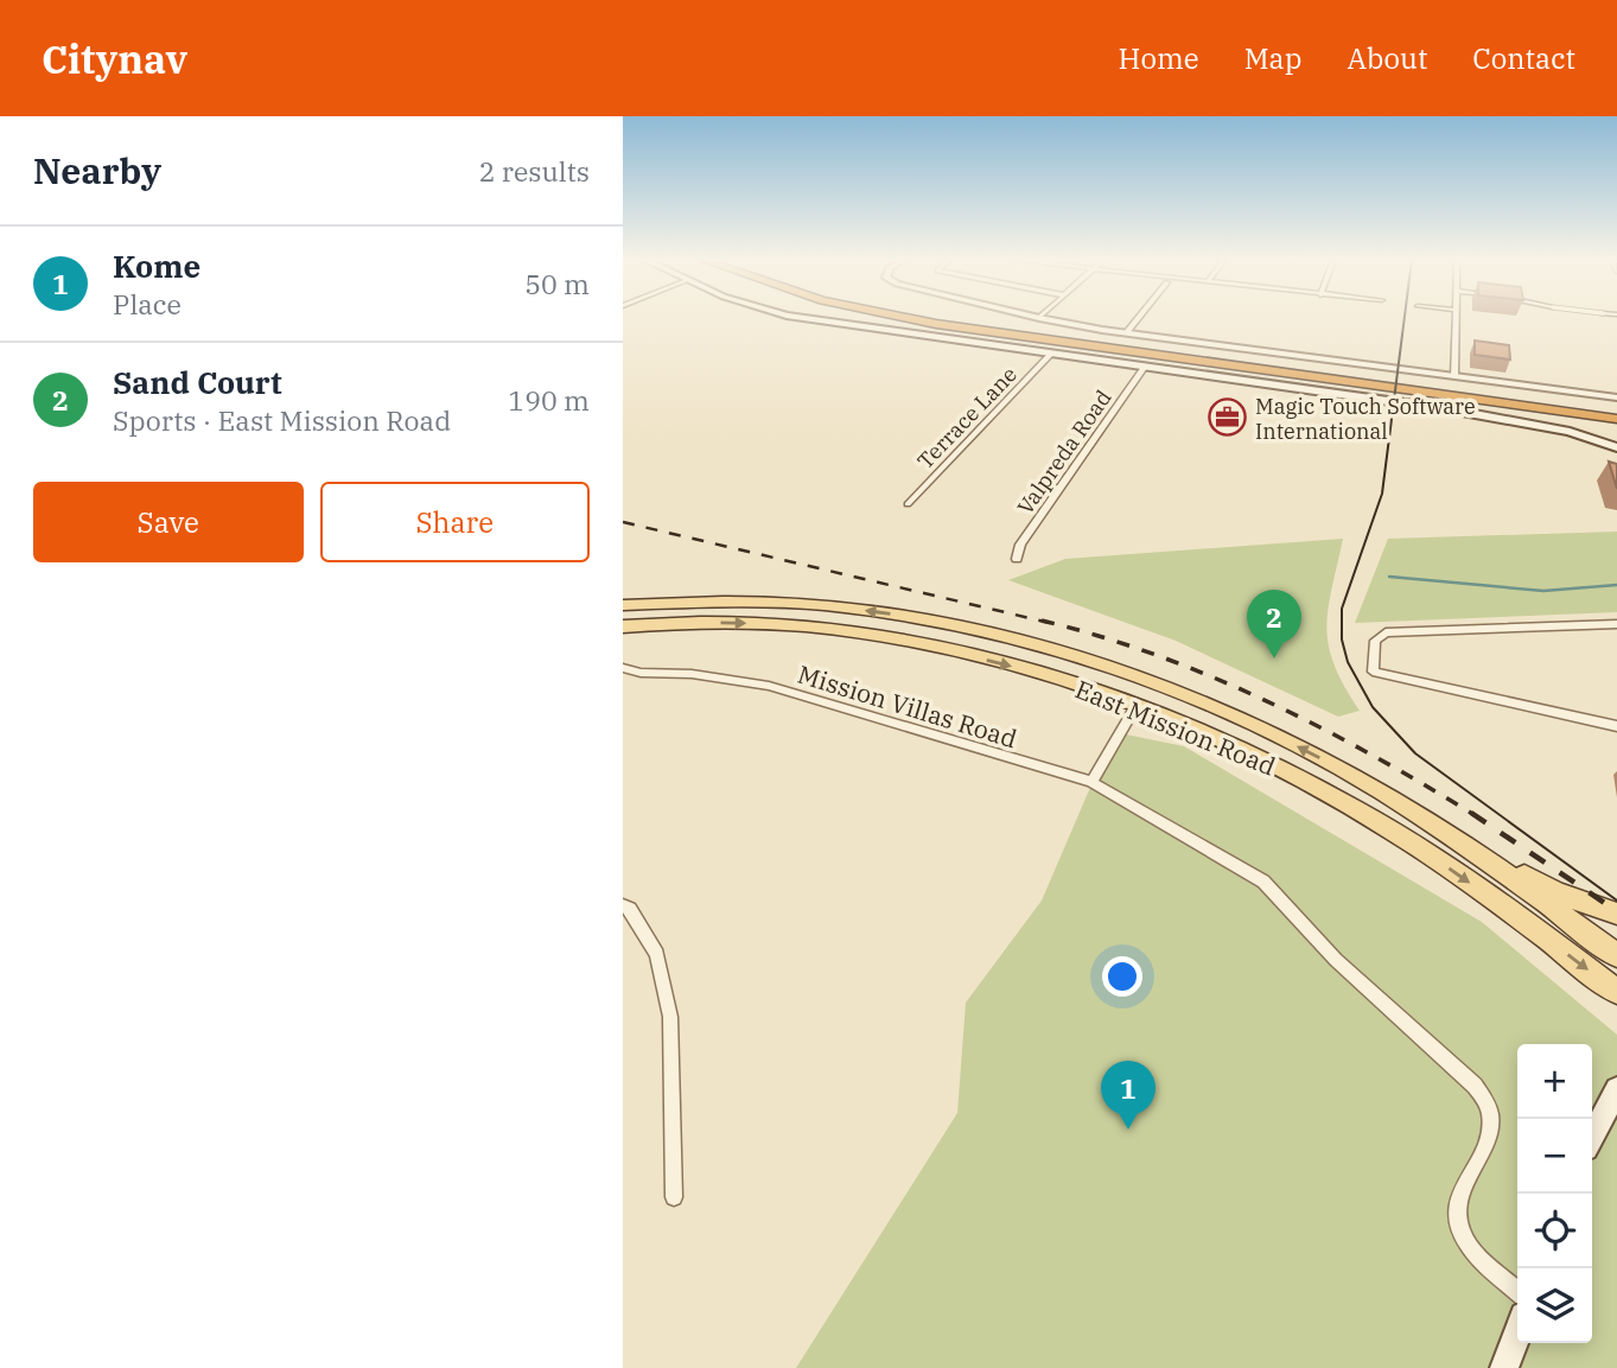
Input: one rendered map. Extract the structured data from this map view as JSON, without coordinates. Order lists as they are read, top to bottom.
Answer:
{
  "streets": {
    "main road": ["East Mission Road"],
    "street": ["Terrace Lane", "Valpreda Road", "Mission Villas Road"]
  },
  "places": {
    "office": ["Magic Touch Software International"]
  },
  "page": {
    "header": "Citynav",
    "nav": [
      "Home",
      "Map",
      "About",
      "Contact"
    ],
    "heading": ["Nearby", "2 results"],
    "list": [
      {
        "mark": "1",
        "name": "Kome",
        "note": "Place",
        "value": "50 m"
      },
      {
        "mark": "2",
        "name": "Sand Court",
        "note": "Sports · East Mission Road",
        "value": "190 m"
      }
    ],
    "buttons": ["Save", "Share"],
    "pins": ["2", "1"],
    "map_buttons": ["+", "−"]
  }
}
